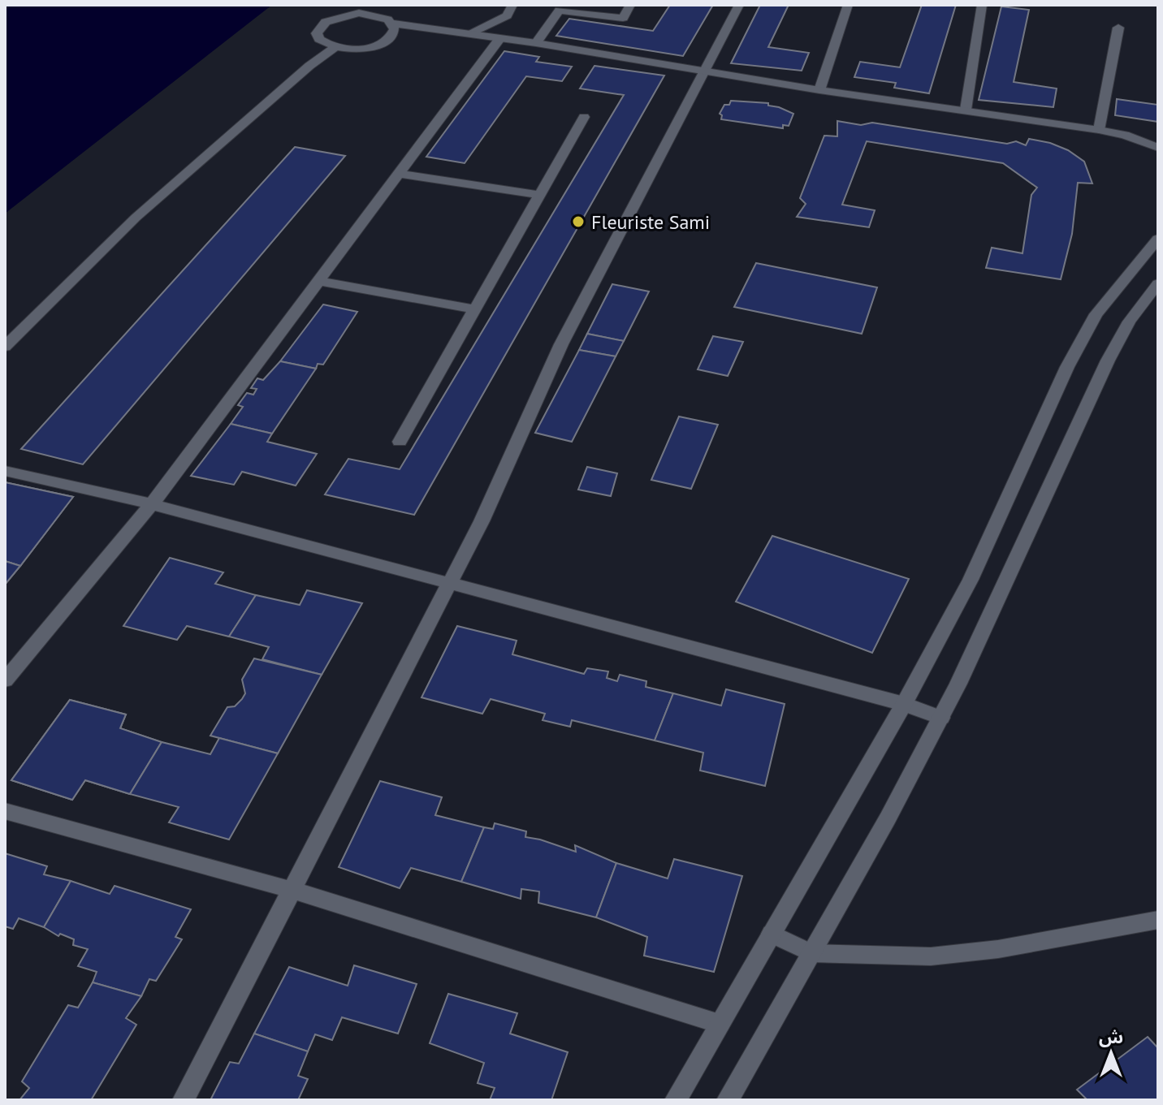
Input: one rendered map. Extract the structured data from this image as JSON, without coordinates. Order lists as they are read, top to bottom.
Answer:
{
  "places": ["Fleuriste Sami"],
  "north": "top"
}
